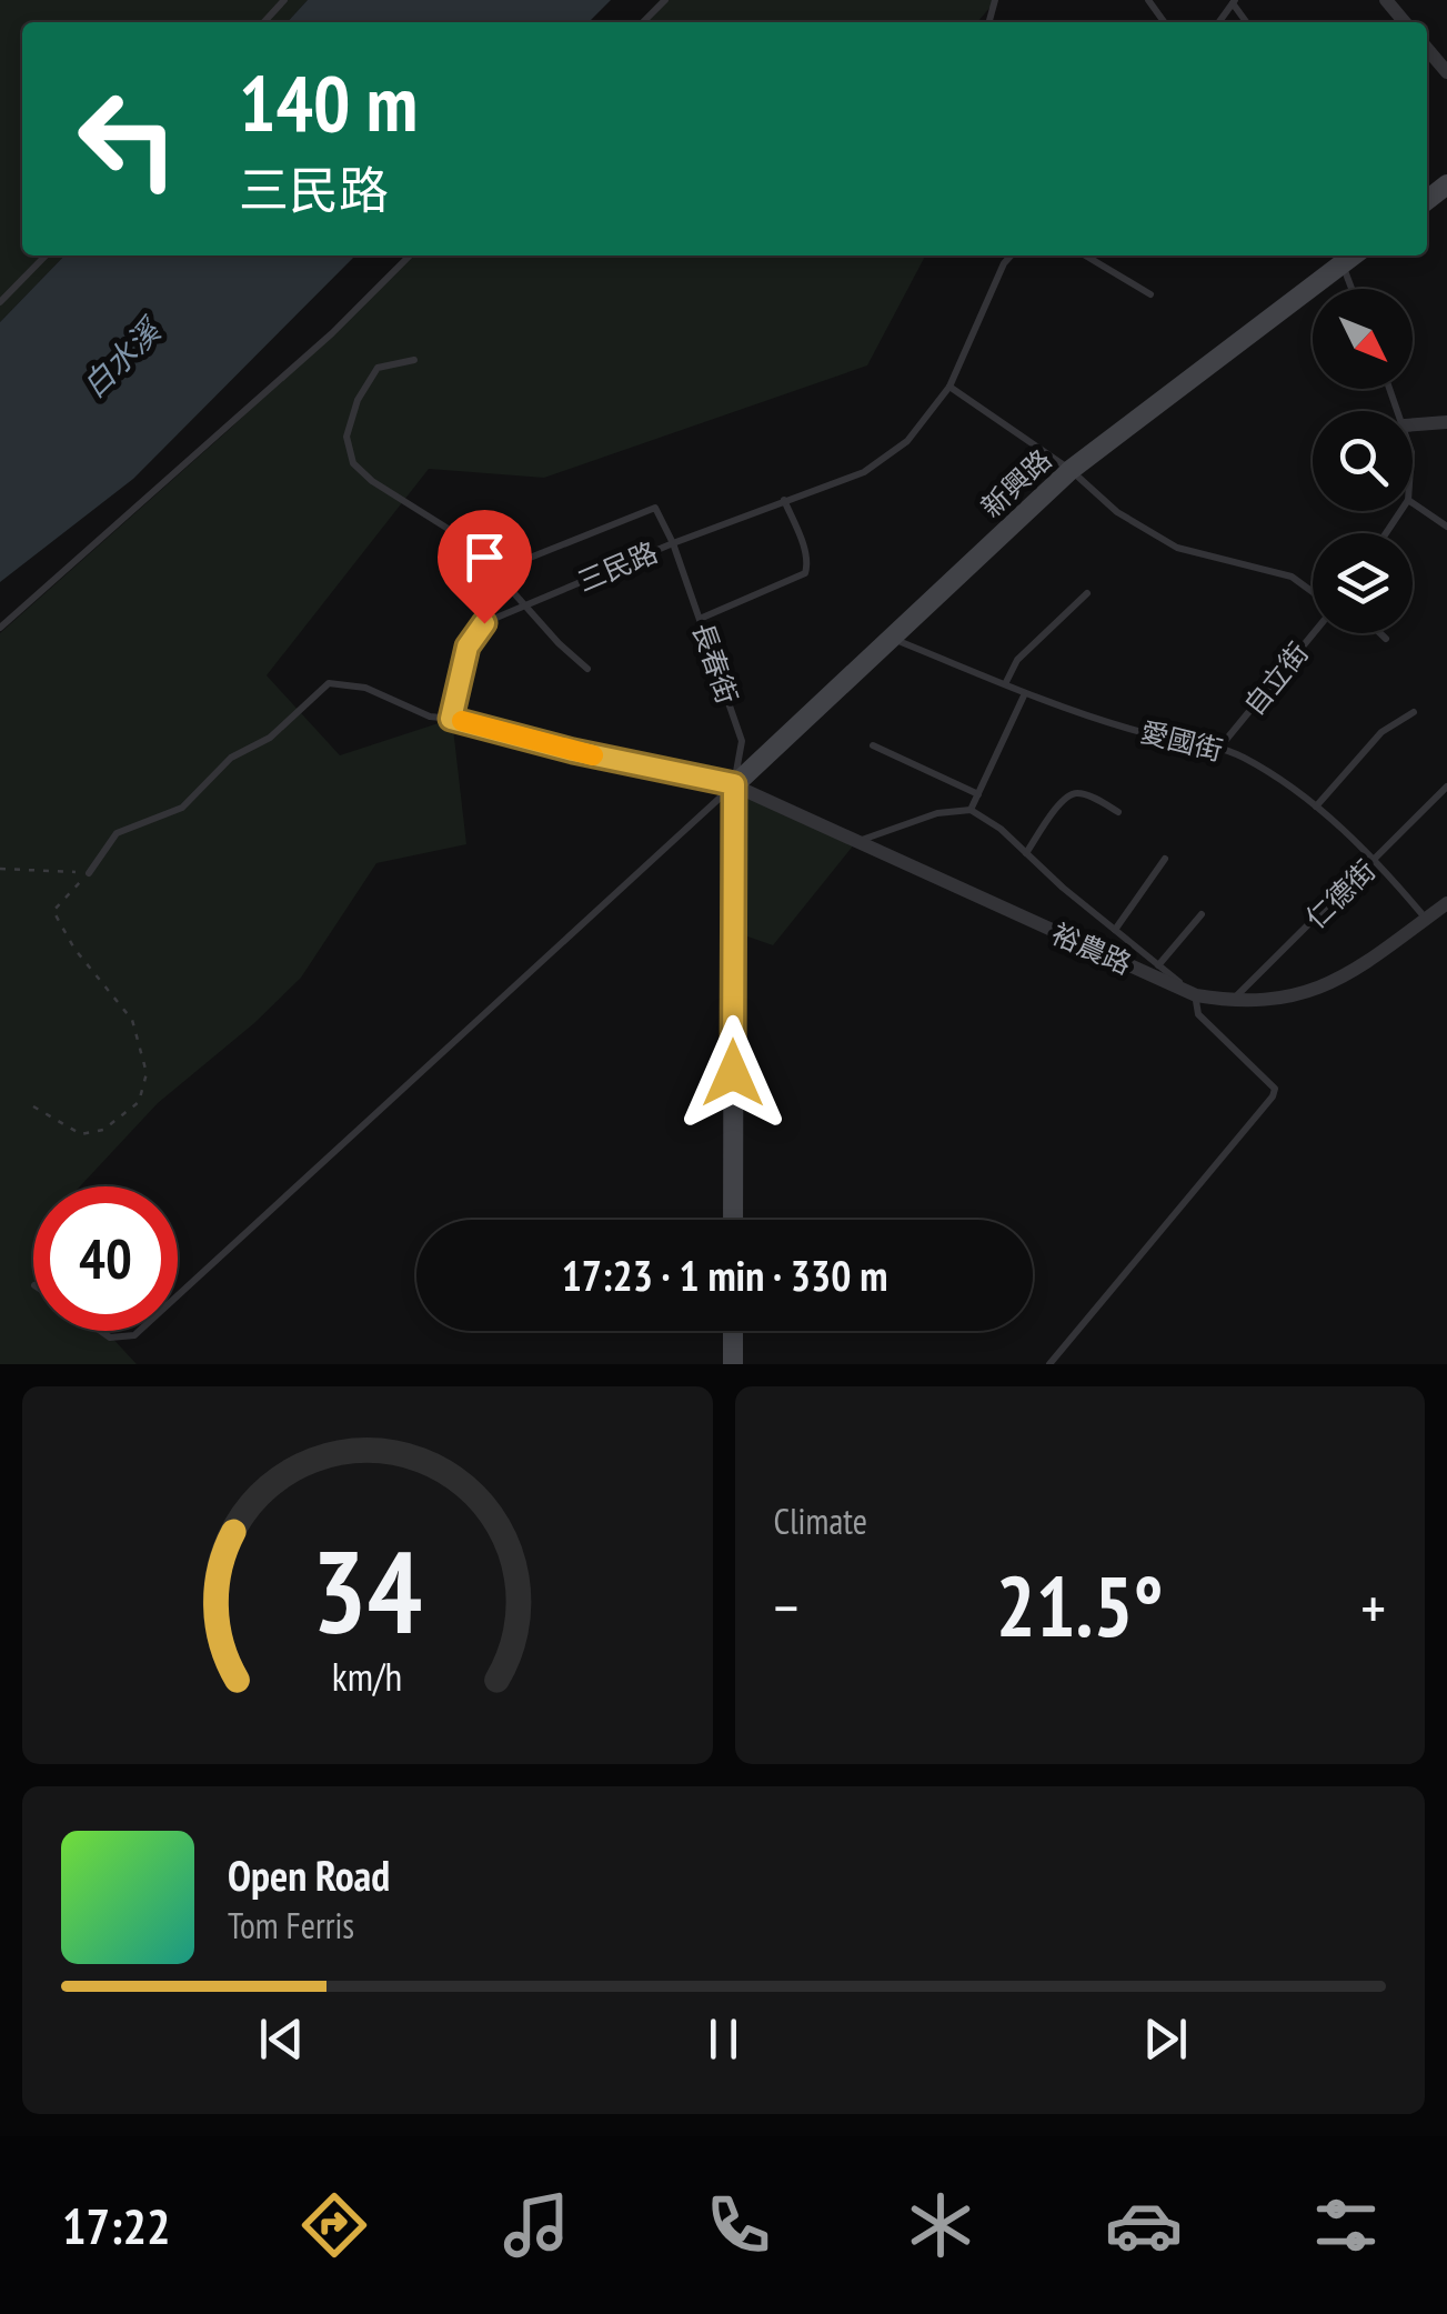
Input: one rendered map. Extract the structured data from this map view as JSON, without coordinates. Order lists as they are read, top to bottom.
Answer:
{
  "streets": {
    "street": ["新興路", "裕農路"],
    "lane": [
      "三民路",
      "長春街",
      "自立街",
      "愛國街",
      "仁德街"
    ]
  },
  "crossings": [
    ["新興路", "長春街"],
    ["新興路", "愛國街"],
    ["新興路", "裕農路"],
    ["三民路", "長春街"],
    ["長春街", "裕農路"],
    ["自立街", "愛國街"],
    ["愛國街", "仁德街"],
    ["愛國街", "裕農路"],
    ["仁德街", "裕農路"]
  ],
  "water": ["白水溪"],
  "north": "bottom right",
  "page": {
    "turn": ["140 m", "三民路"],
    "limit": "40",
    "trip": "17:23 · 1 min · 330 m",
    "tile": "Climate",
    "heat": ["−", "21.5°", "+"],
    "song": ["Open Road", "Tom Ferris"],
    "tabs": "17:22",
    "gauge": ["34", "km/h"]
  }
}
